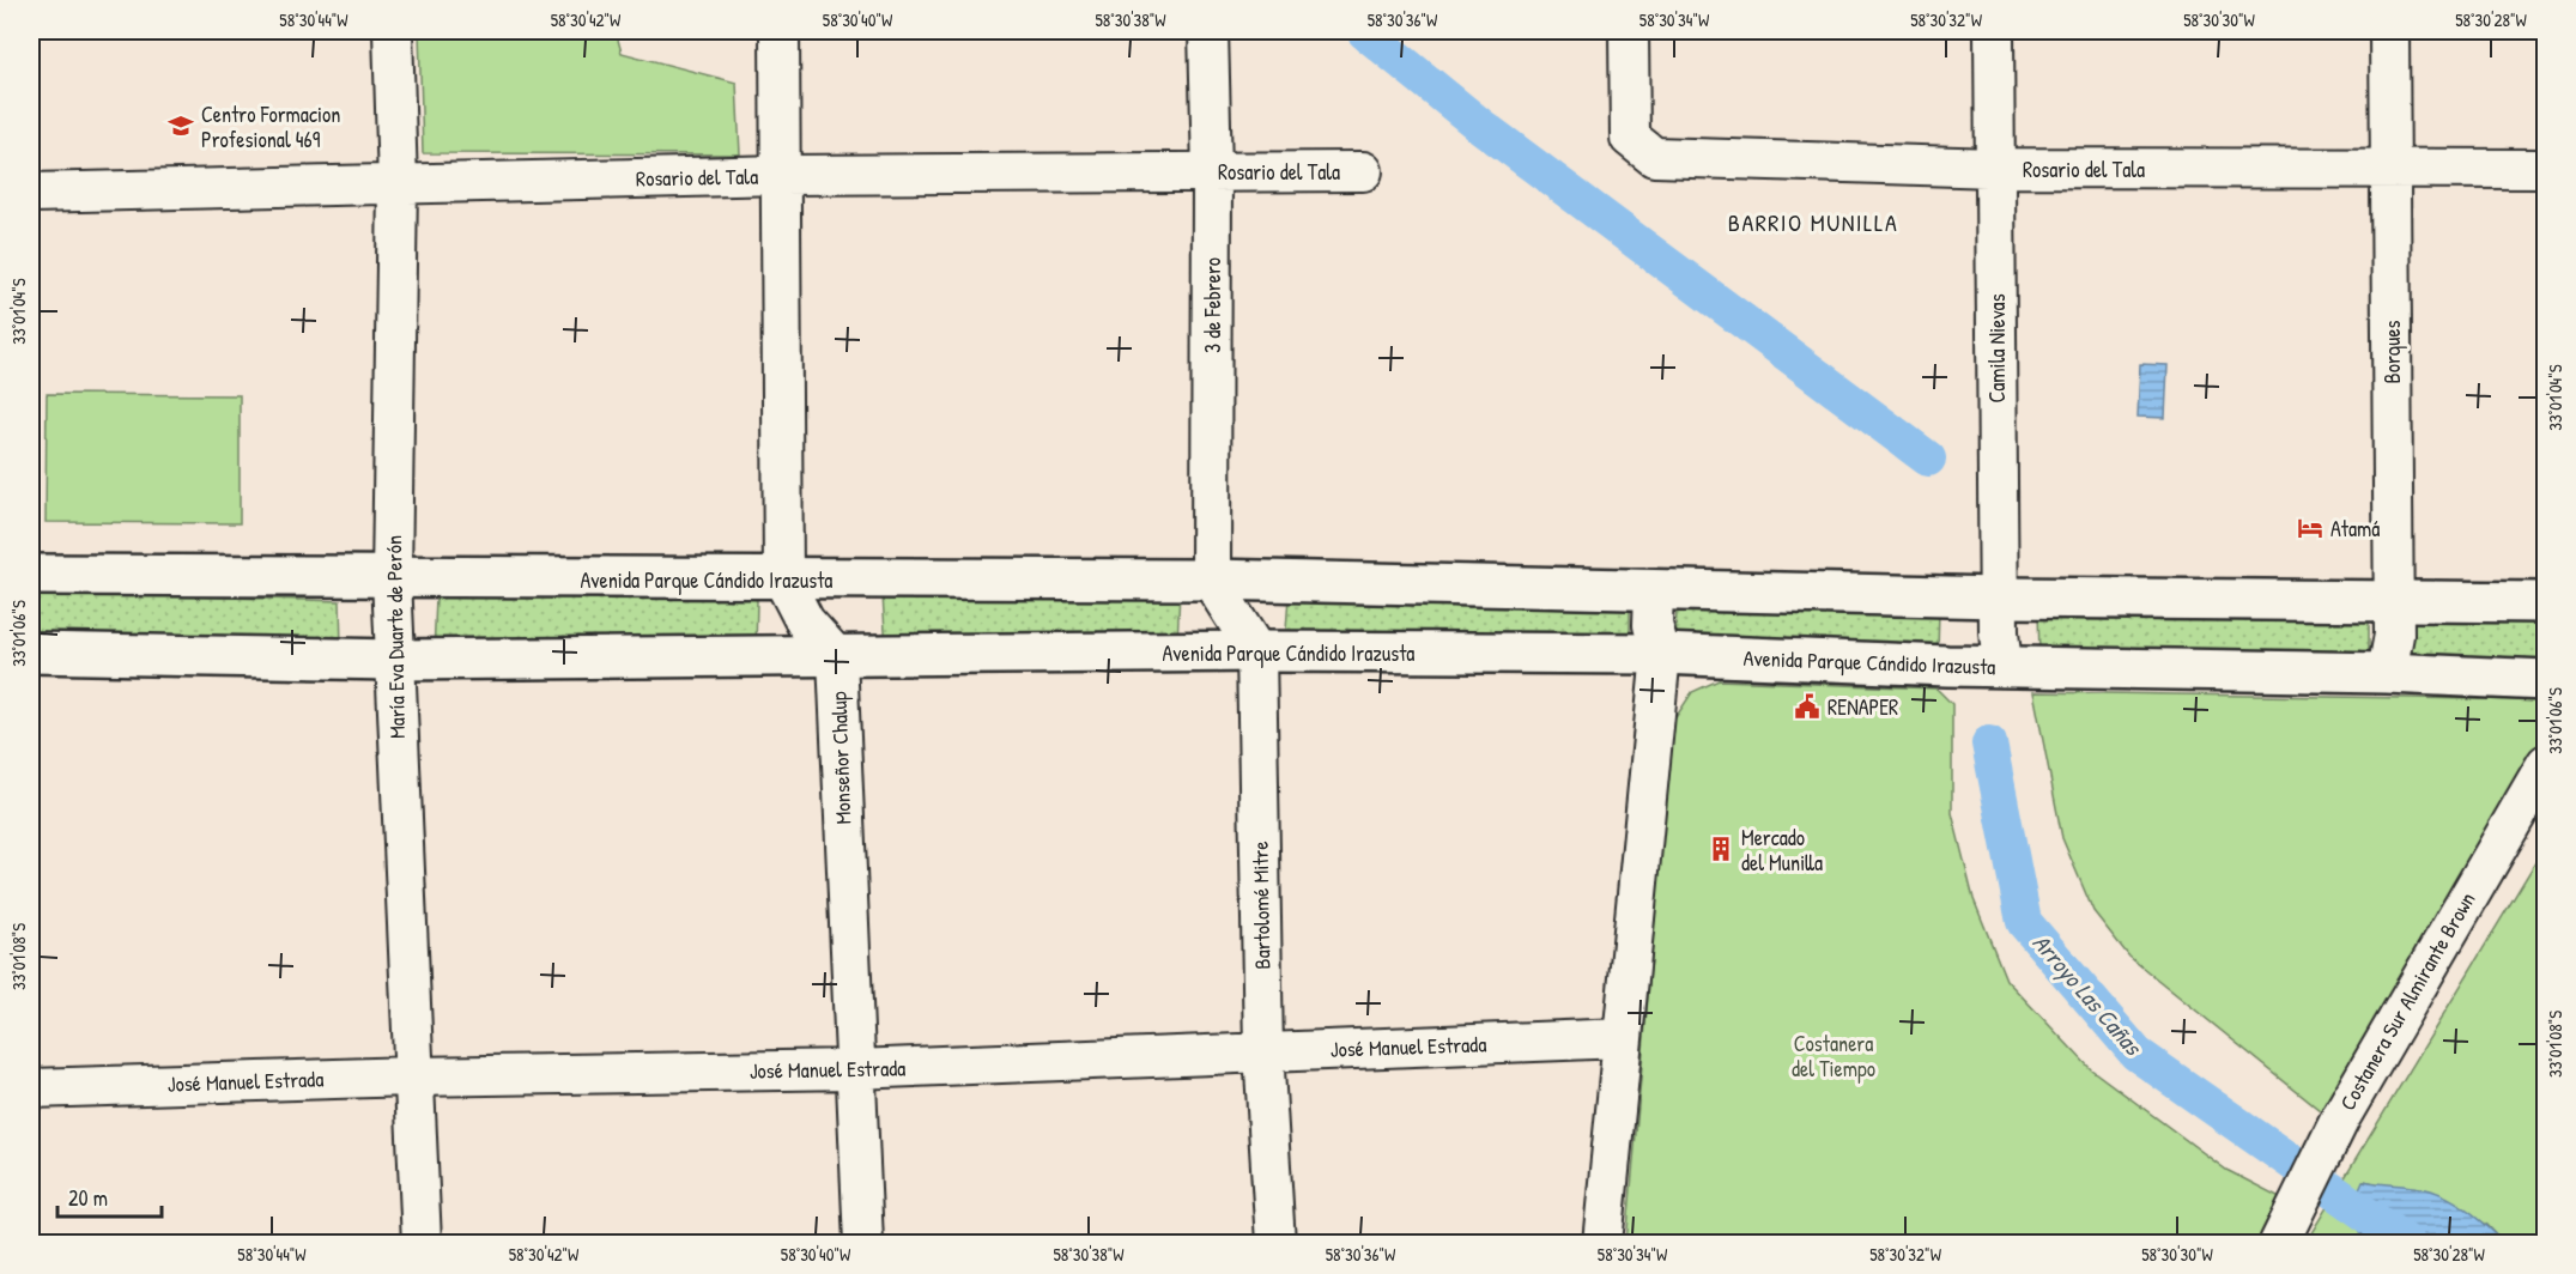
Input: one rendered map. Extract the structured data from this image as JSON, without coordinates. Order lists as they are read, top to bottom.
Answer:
{
  "streets": {
    "main road": ["Avenida Parque Cándido Irazusta"],
    "street": [
      "Rosario del Tala",
      "3 de Febrero",
      "Camila Nievas",
      "Borques",
      "María Eva Duarte de Perón",
      "Monseñor Chalup",
      "Bartolomé Mitre",
      "Costanera Sur Almirante Brown",
      "José Manuel Estrada"
    ]
  },
  "crossings": [
    ["Rosario del Tala", "3 de Febrero"],
    ["Rosario del Tala", "Camila Nievas"],
    ["Rosario del Tala", "Borques"],
    ["Rosario del Tala", "María Eva Duarte de Perón"],
    ["3 de Febrero", "Avenida Parque Cándido Irazusta"],
    ["Camila Nievas", "Avenida Parque Cándido Irazusta"],
    ["Borques", "Avenida Parque Cándido Irazusta"],
    ["Avenida Parque Cándido Irazusta", "María Eva Duarte de Perón"],
    ["Avenida Parque Cándido Irazusta", "Monseñor Chalup"],
    ["Avenida Parque Cándido Irazusta", "Bartolomé Mitre"],
    ["María Eva Duarte de Perón", "José Manuel Estrada"],
    ["Monseñor Chalup", "José Manuel Estrada"],
    ["Bartolomé Mitre", "José Manuel Estrada"]
  ],
  "districts": ["BARRIO MUNILLA"],
  "water": ["Arroyo Las Cañas"],
  "parks": ["Costanera del Tiempo"],
  "places": {
    "school or university": ["Centro Formacion Profesional 469"],
    "hotel": ["Atamá"],
    "public building": ["RENAPER"],
    "building": ["Mercado del Munilla"]
  },
  "scale_bar": "20 m",
  "coordinates": [
    "58°30'44\"W",
    "58°30'42\"W",
    "58°30'40\"W",
    "58°30'38\"W",
    "58°30'36\"W",
    "58°30'34\"W",
    "58°30'32\"W",
    "58°30'30\"W",
    "58°30'28\"W",
    "33°01'04\"S",
    "33°01'06\"S",
    "33°01'08\"S"
  ]
}
